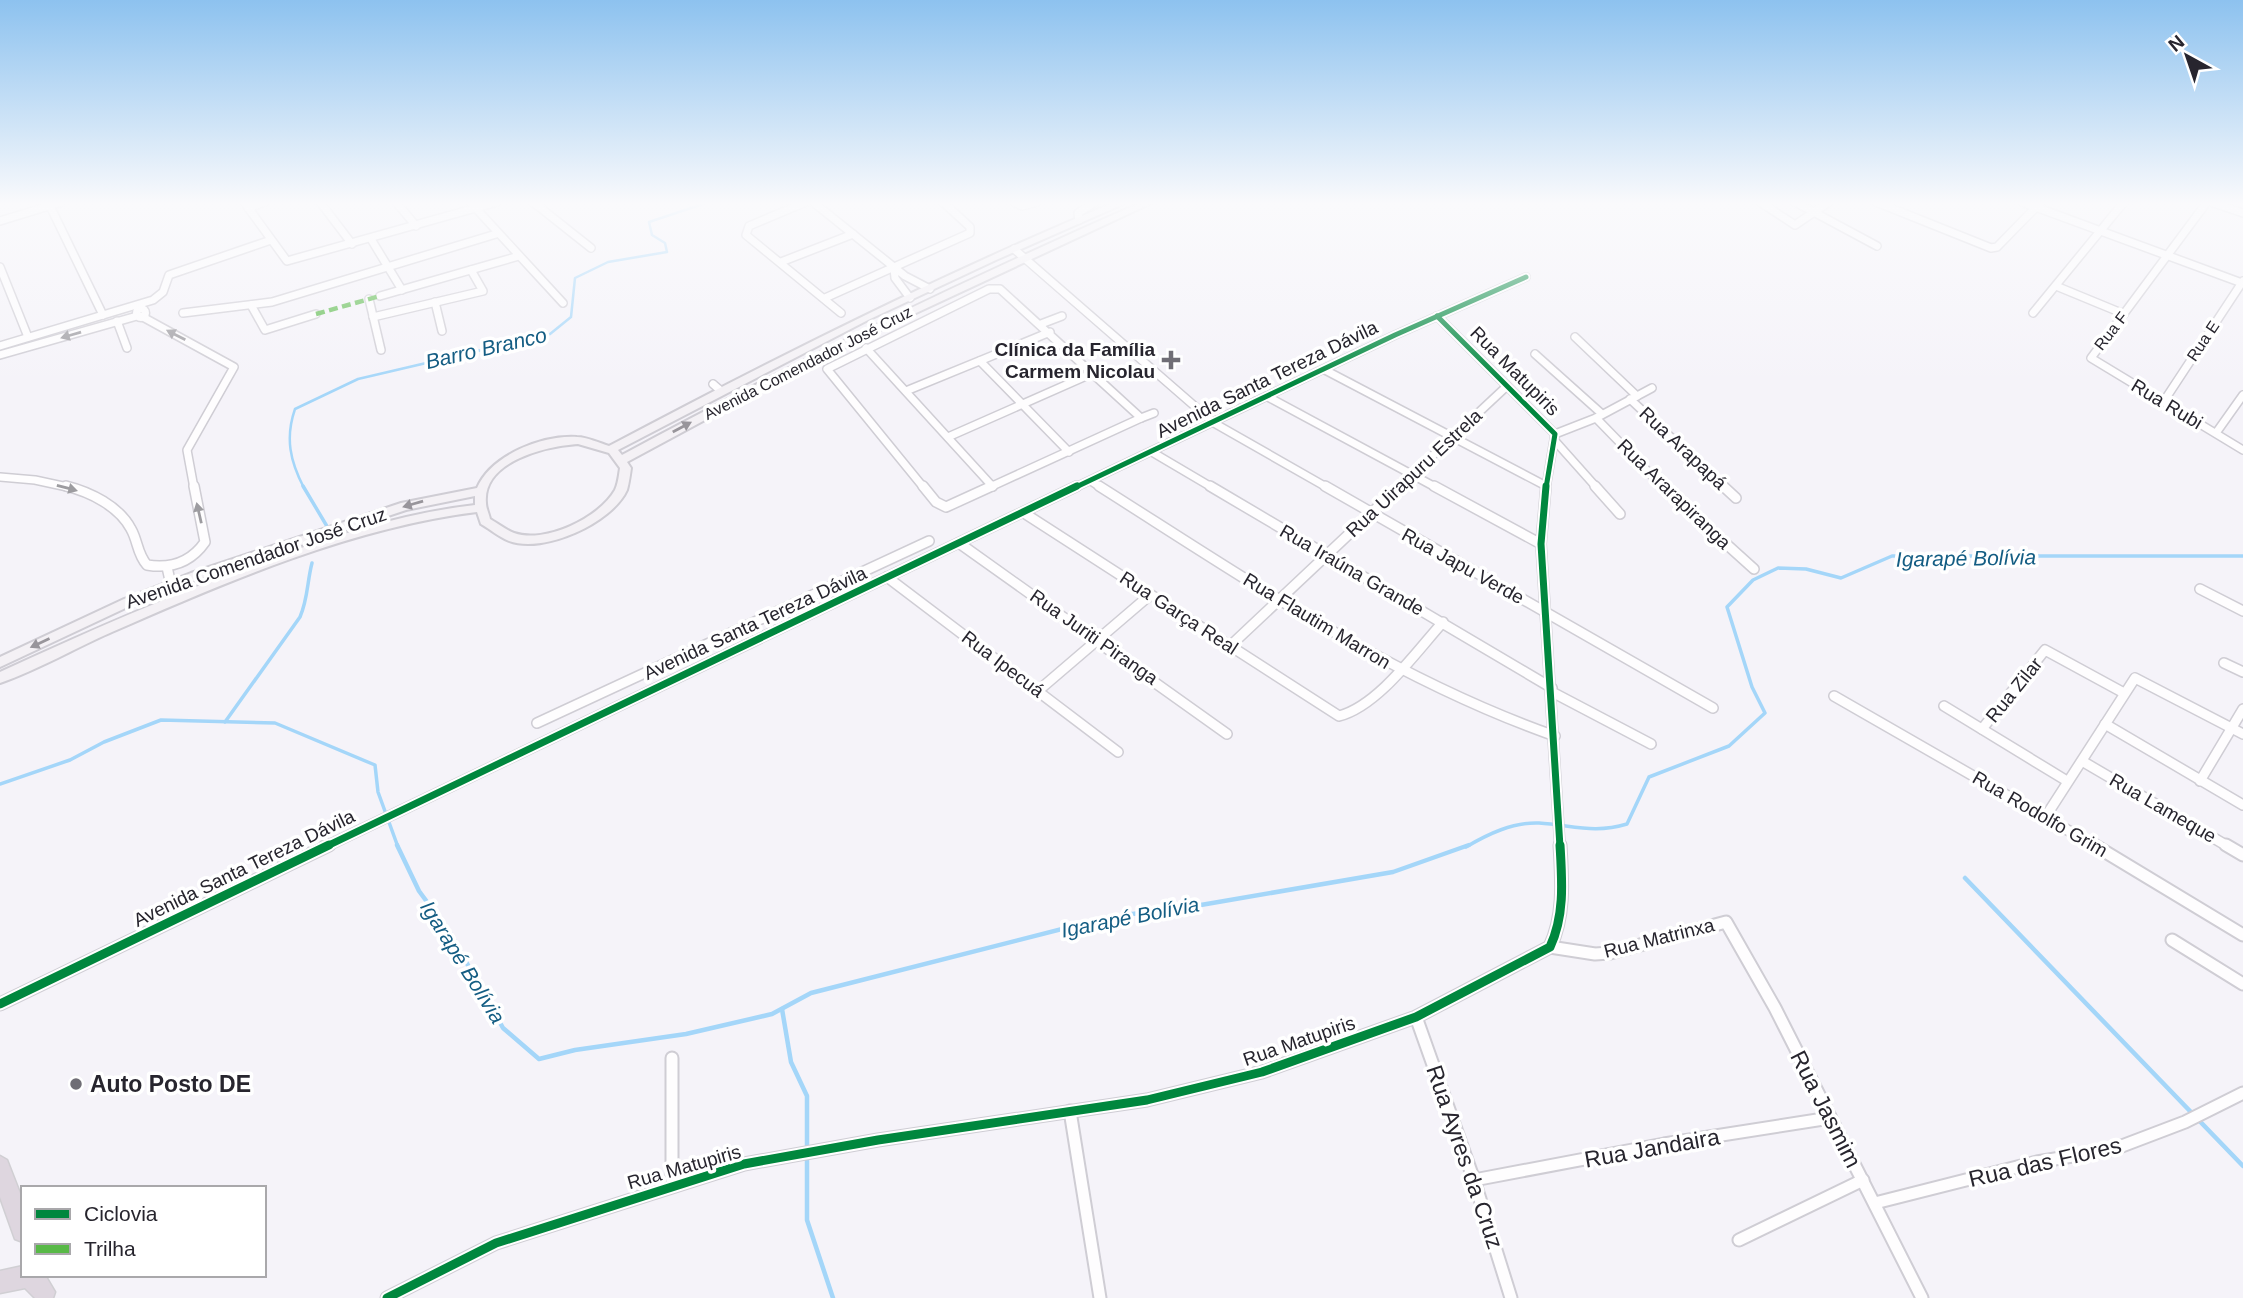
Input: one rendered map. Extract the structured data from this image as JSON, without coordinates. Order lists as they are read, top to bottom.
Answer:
{
  "streets": {
    "street": [
      "Rua F",
      "Rua E",
      "Avenida Comendador José Cruz",
      "Rua Matupiris",
      "Avenida Santa Tereza Dávila",
      "Rua Rubi",
      "Rua Arapapá",
      "Rua Uirapuru Estrela",
      "Rua Ararapiranga",
      "Rua Japu Verde",
      "Rua Iraúna Grande",
      "Rua Garça Real",
      "Rua Flautim Marron",
      "Rua Juriti Piranga",
      "Rua Ipecuá",
      "Rua Zilar",
      "Rua Lameque",
      "Rua Rodolfo Grim",
      "Rua Matrinxa",
      "Rua Jasmim",
      "Rua Jandaira",
      "Rua Ayres da Cruz",
      "Rua das Flores"
    ]
  },
  "crossings": [
    ["Rua F", "Rua Rubi"],
    ["Rua E", "Rua Rubi"],
    ["Rua Matupiris", "Avenida Santa Tereza Dávila"],
    ["Rua Matupiris", "Rua Uirapuru Estrela"],
    ["Rua Matupiris", "Rua Japu Verde"],
    ["Rua Matupiris", "Rua Iraúna Grande"],
    ["Rua Matupiris", "Rua Flautim Marron"],
    ["Rua Matupiris", "Rua Matrinxa"],
    ["Rua Matupiris", "Rua Ayres da Cruz"],
    ["Avenida Santa Tereza Dávila", "Rua Japu Verde"],
    ["Avenida Santa Tereza Dávila", "Rua Iraúna Grande"],
    ["Avenida Santa Tereza Dávila", "Rua Garça Real"],
    ["Avenida Santa Tereza Dávila", "Rua Flautim Marron"],
    ["Avenida Santa Tereza Dávila", "Rua Juriti Piranga"],
    ["Avenida Santa Tereza Dávila", "Rua Ipecuá"],
    ["Rua Uirapuru Estrela", "Rua Japu Verde"],
    ["Rua Uirapuru Estrela", "Rua Iraúna Grande"],
    ["Rua Uirapuru Estrela", "Rua Garça Real"],
    ["Rua Uirapuru Estrela", "Rua Flautim Marron"],
    ["Rua Garça Real", "Rua Flautim Marron"],
    ["Rua Matrinxa", "Rua Jasmim"],
    ["Rua Jasmim", "Rua Jandaira"],
    ["Rua Jasmim", "Rua das Flores"],
    ["Rua Jandaira", "Rua Ayres da Cruz"]
  ],
  "water": ["Barro Branco", "Igarapé Bolívia"],
  "places": {
    "health": ["Clínica da Família Carmem Nicolau"],
    "other": ["Auto Posto DE"]
  },
  "legend": ["Ciclovia", "Trilha"],
  "north": "top left"
}
